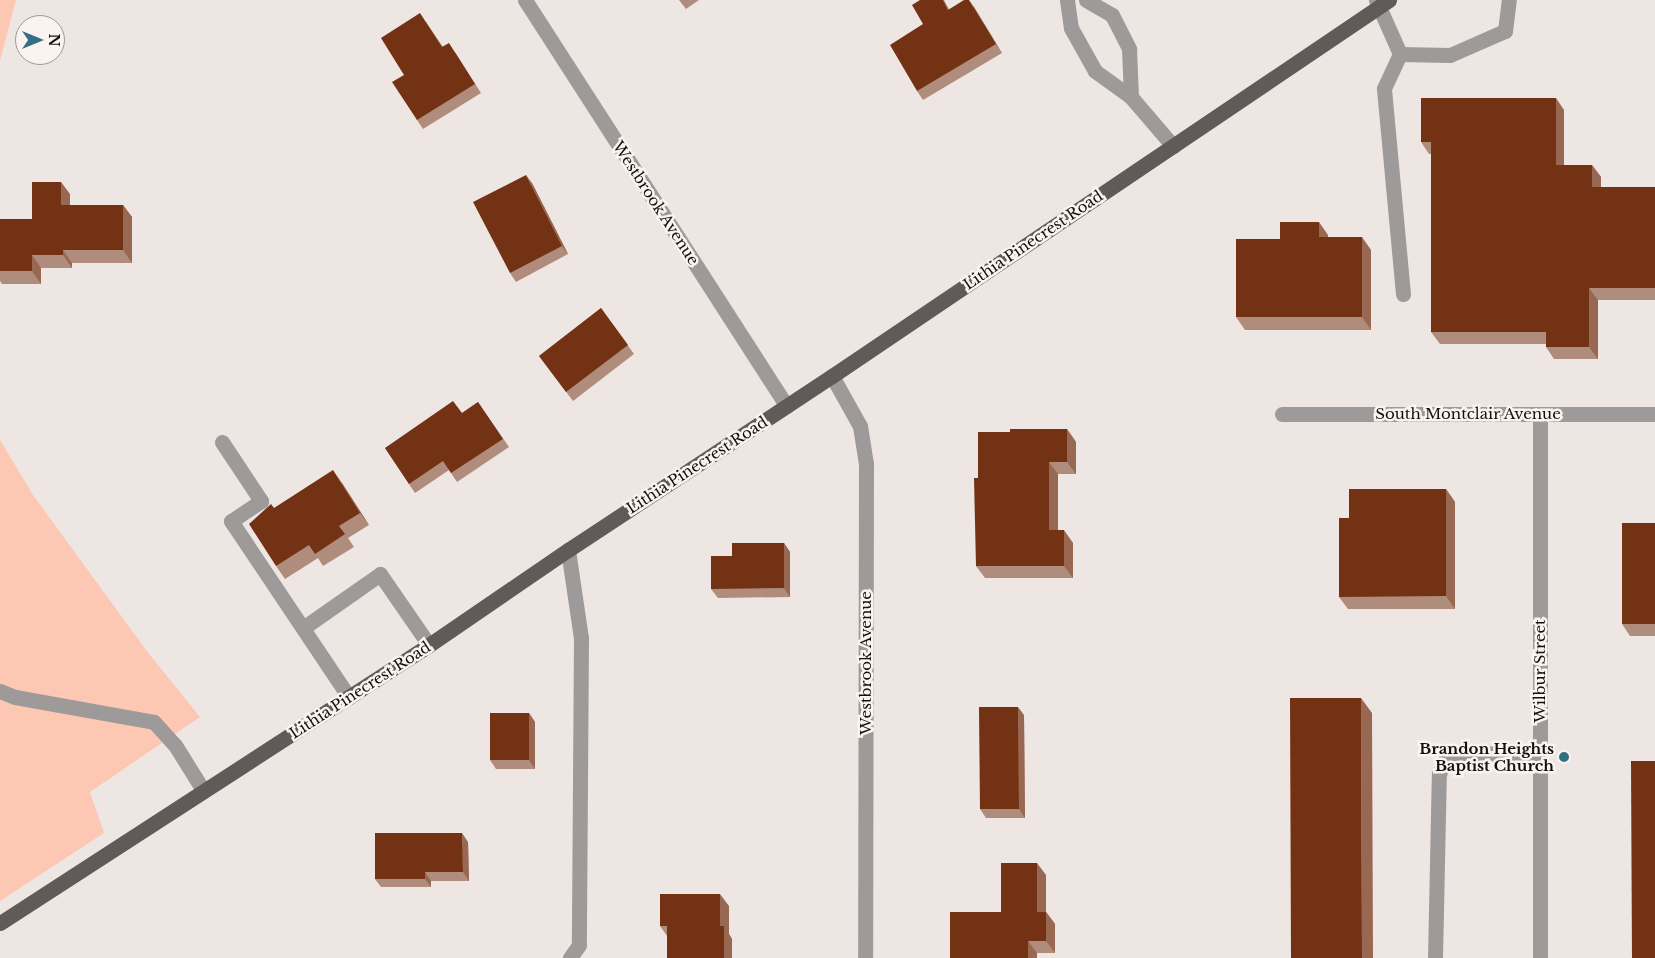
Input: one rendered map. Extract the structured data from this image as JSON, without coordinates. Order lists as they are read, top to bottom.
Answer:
{
  "streets": {
    "main road": ["Lithia Pinecrest Road"],
    "street": ["Westbrook Avenue", "South Montclair Avenue", "Wilbur Street"]
  },
  "crossings": [
    ["Westbrook Avenue", "Lithia Pinecrest Road"],
    ["South Montclair Avenue", "Wilbur Street"]
  ],
  "places": ["Brandon Heights Baptist Church"],
  "north": "right"
}
